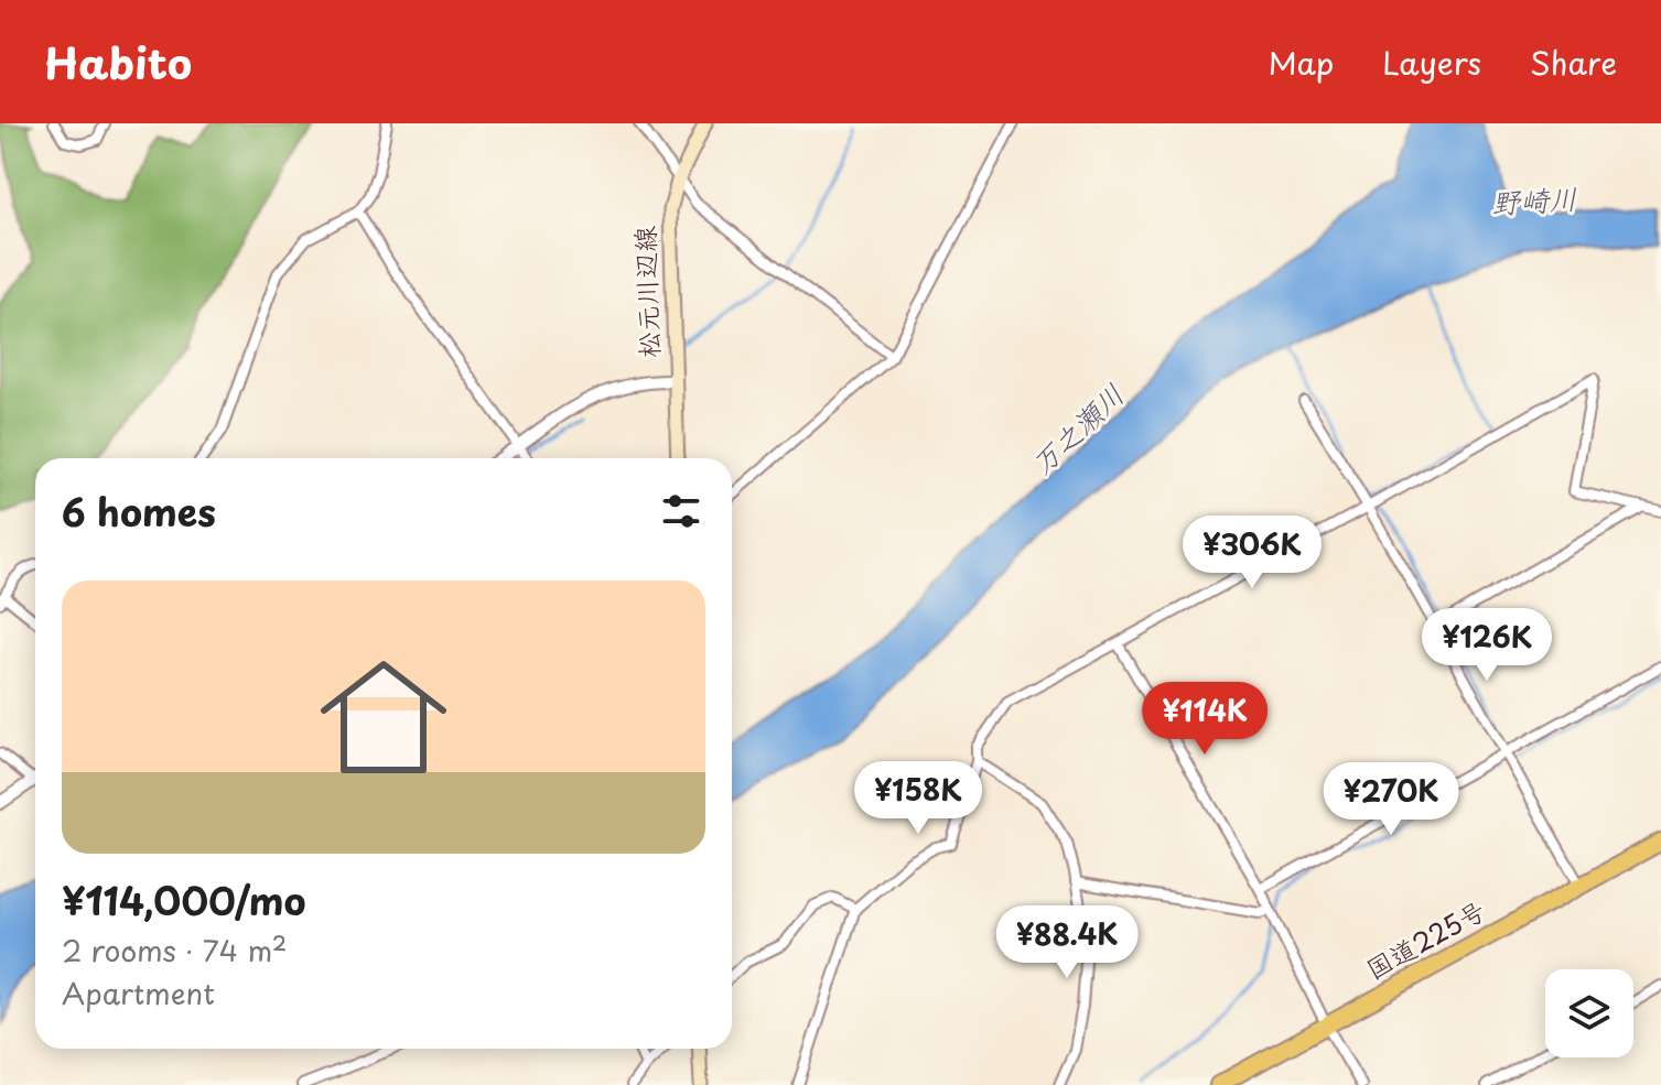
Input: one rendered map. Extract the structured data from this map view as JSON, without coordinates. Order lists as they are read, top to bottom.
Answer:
{
  "streets": {
    "highway": ["国道225号"],
    "main road": ["松元川辺線"]
  },
  "water": ["野崎川", "万之瀬川"],
  "page": {
    "header": "Habito",
    "nav": ["Map", "Layers", "Share"],
    "heading": "6 homes",
    "price": [
      "¥306K",
      "¥126K",
      "¥114K",
      "¥158K",
      "¥270K",
      "¥88.4K"
    ],
    "list": [
      {
        "name": "¥114,000/mo",
        "note": "2 rooms · 74 m² · Apartment"
      }
    ]
  }
}
